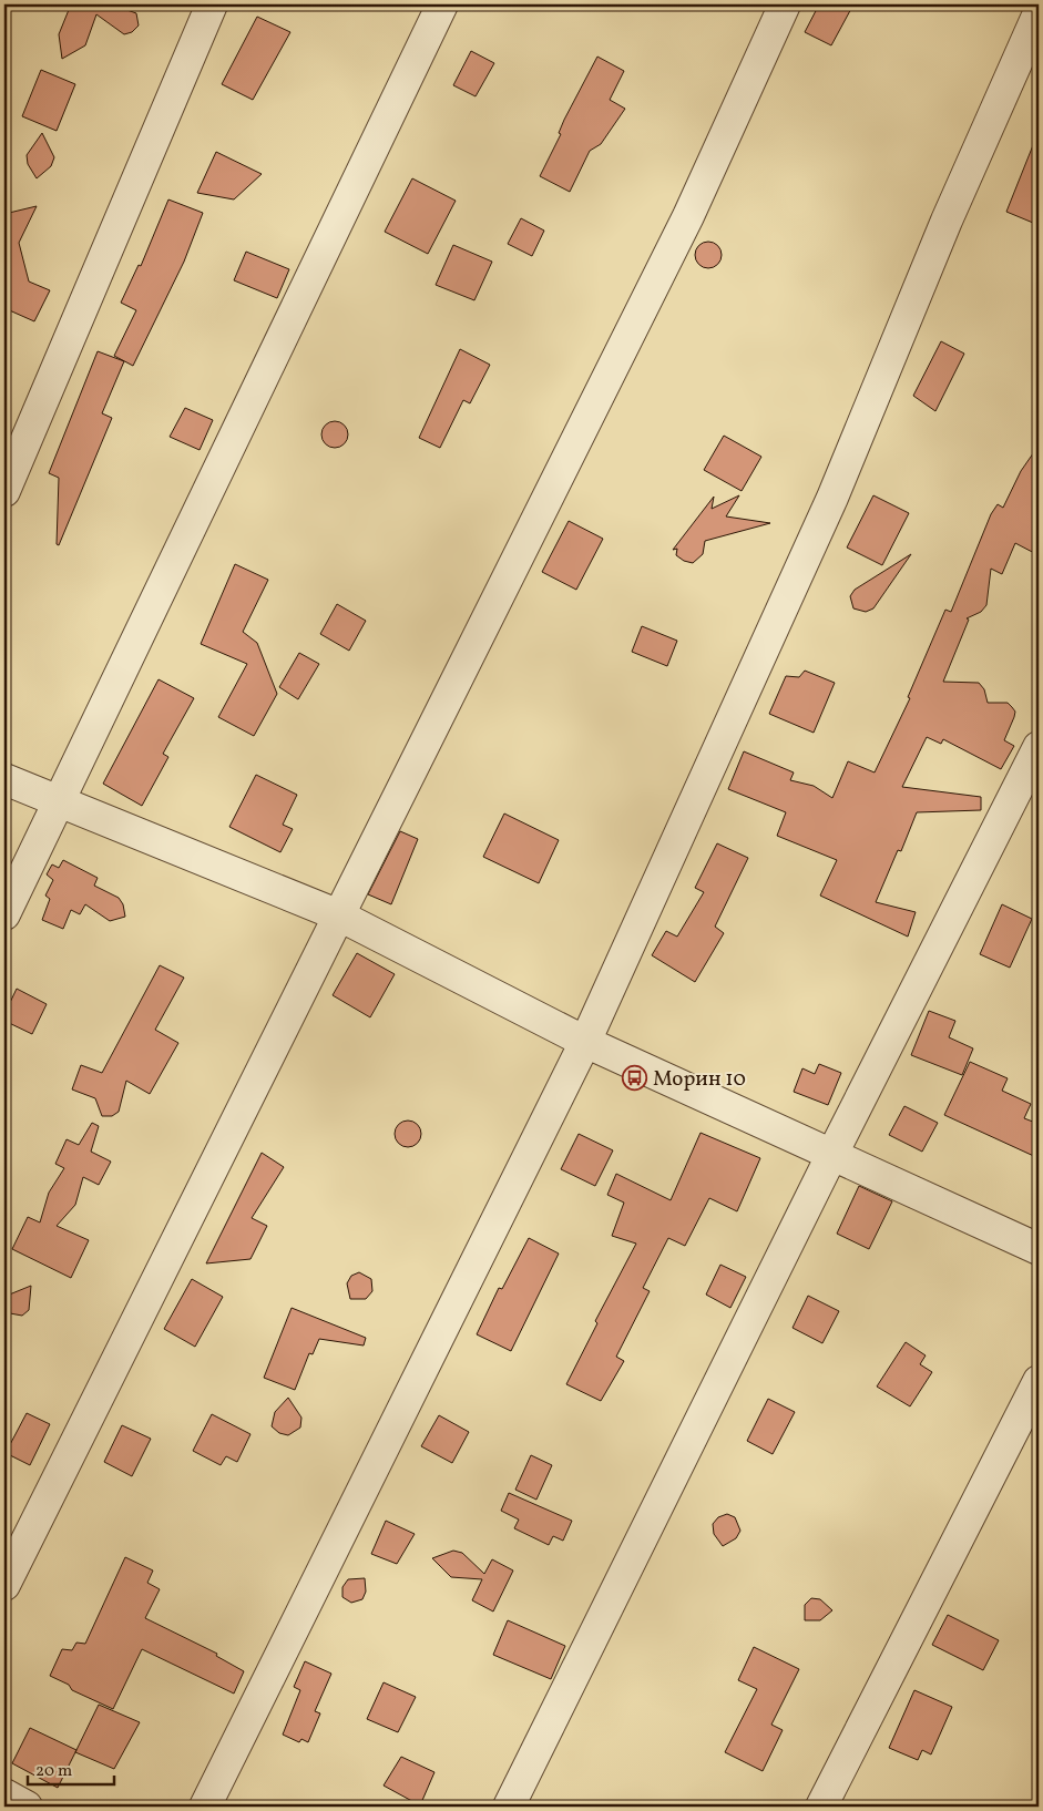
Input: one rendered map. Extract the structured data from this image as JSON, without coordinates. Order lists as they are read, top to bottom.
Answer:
{
  "places": {
    "bus stop": ["Морин 10"]
  },
  "scale_bar": "20 m"
}
